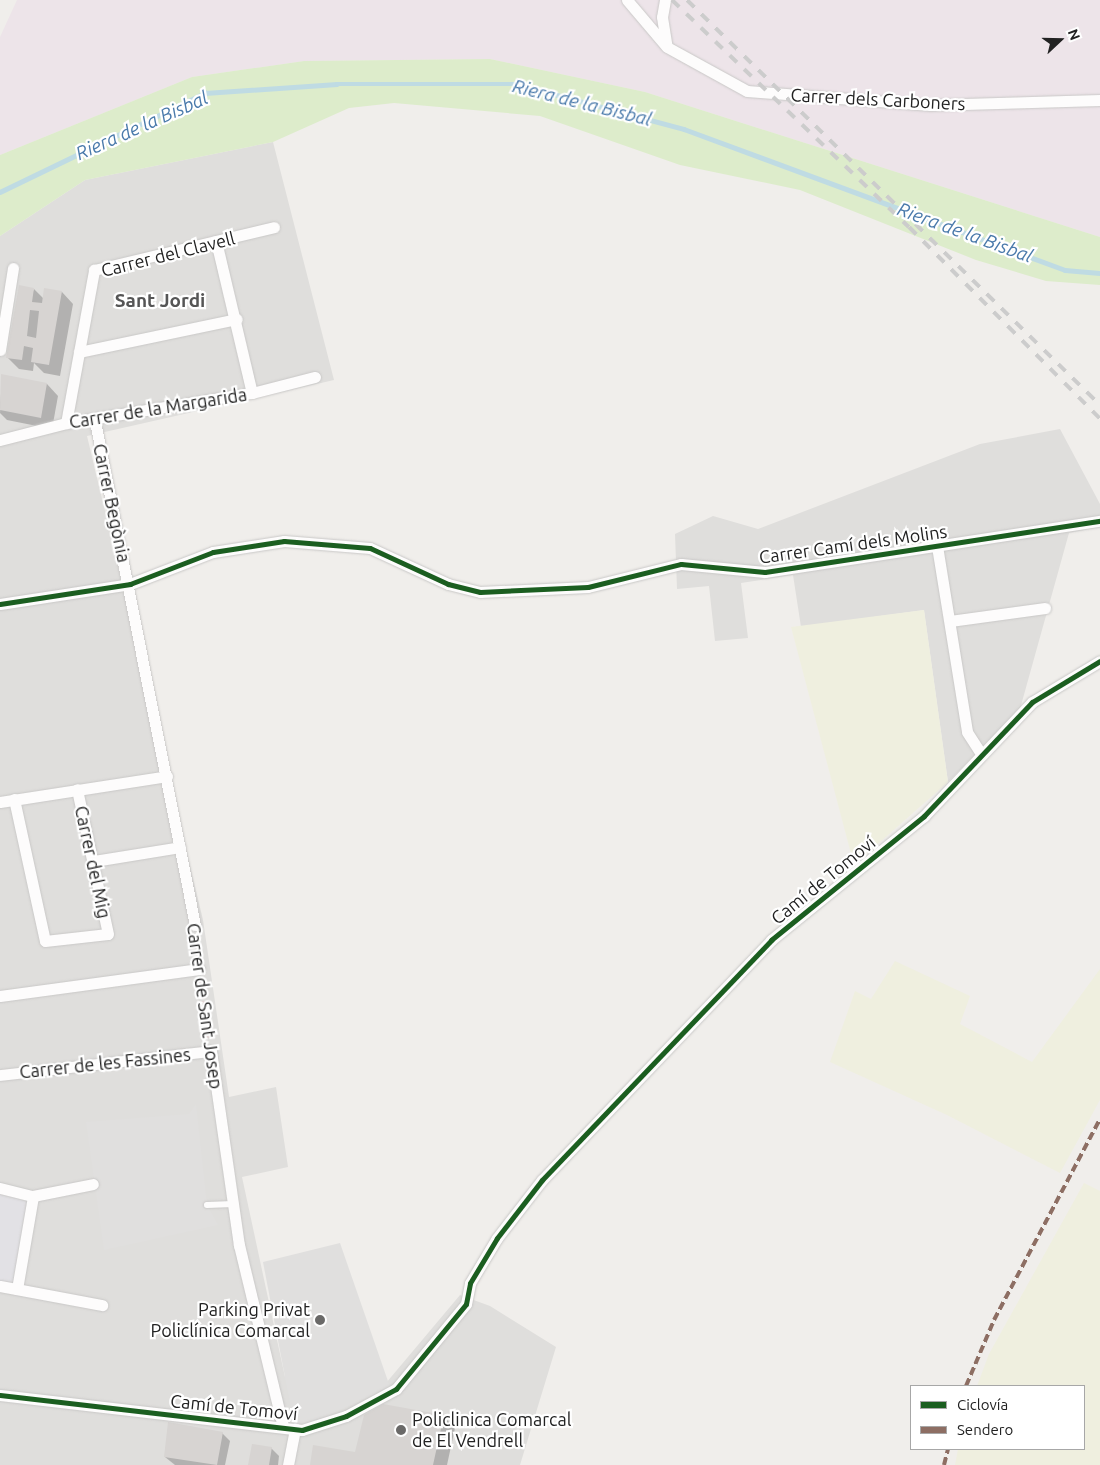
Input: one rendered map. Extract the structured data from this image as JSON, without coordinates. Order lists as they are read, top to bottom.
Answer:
{
  "streets": {
    "street": [
      "Carrer dels Carboners",
      "Carrer del Clavell",
      "Carrer de la Margarida",
      "Carrer Begònia",
      "Carrer Camí dels Molins",
      "Carrer del Mig",
      "Camí de Tomoví",
      "Carrer de Sant Josep",
      "Carrer de les Fassines"
    ]
  },
  "crossings": [
    ["Carrer del Clavell", "Carrer de la Margarida"],
    ["Carrer de la Margarida", "Carrer Begònia"],
    ["Carrer Begònia", "Carrer Camí dels Molins"],
    ["Carrer Begònia", "Carrer de Sant Josep"],
    ["Carrer Camí dels Molins", "Carrer de Sant Josep"],
    ["Camí de Tomoví", "Carrer de Sant Josep"],
    ["Carrer de Sant Josep", "Carrer de les Fassines"]
  ],
  "districts": ["Sant Jordi"],
  "water": ["Riera de la Bisbal"],
  "places": ["Parking Privat Policlínica Comarcal", "Policlinica Comarcal de El Vendrell"],
  "legend": ["Ciclovía", "Sendero"],
  "north": "right"
}
